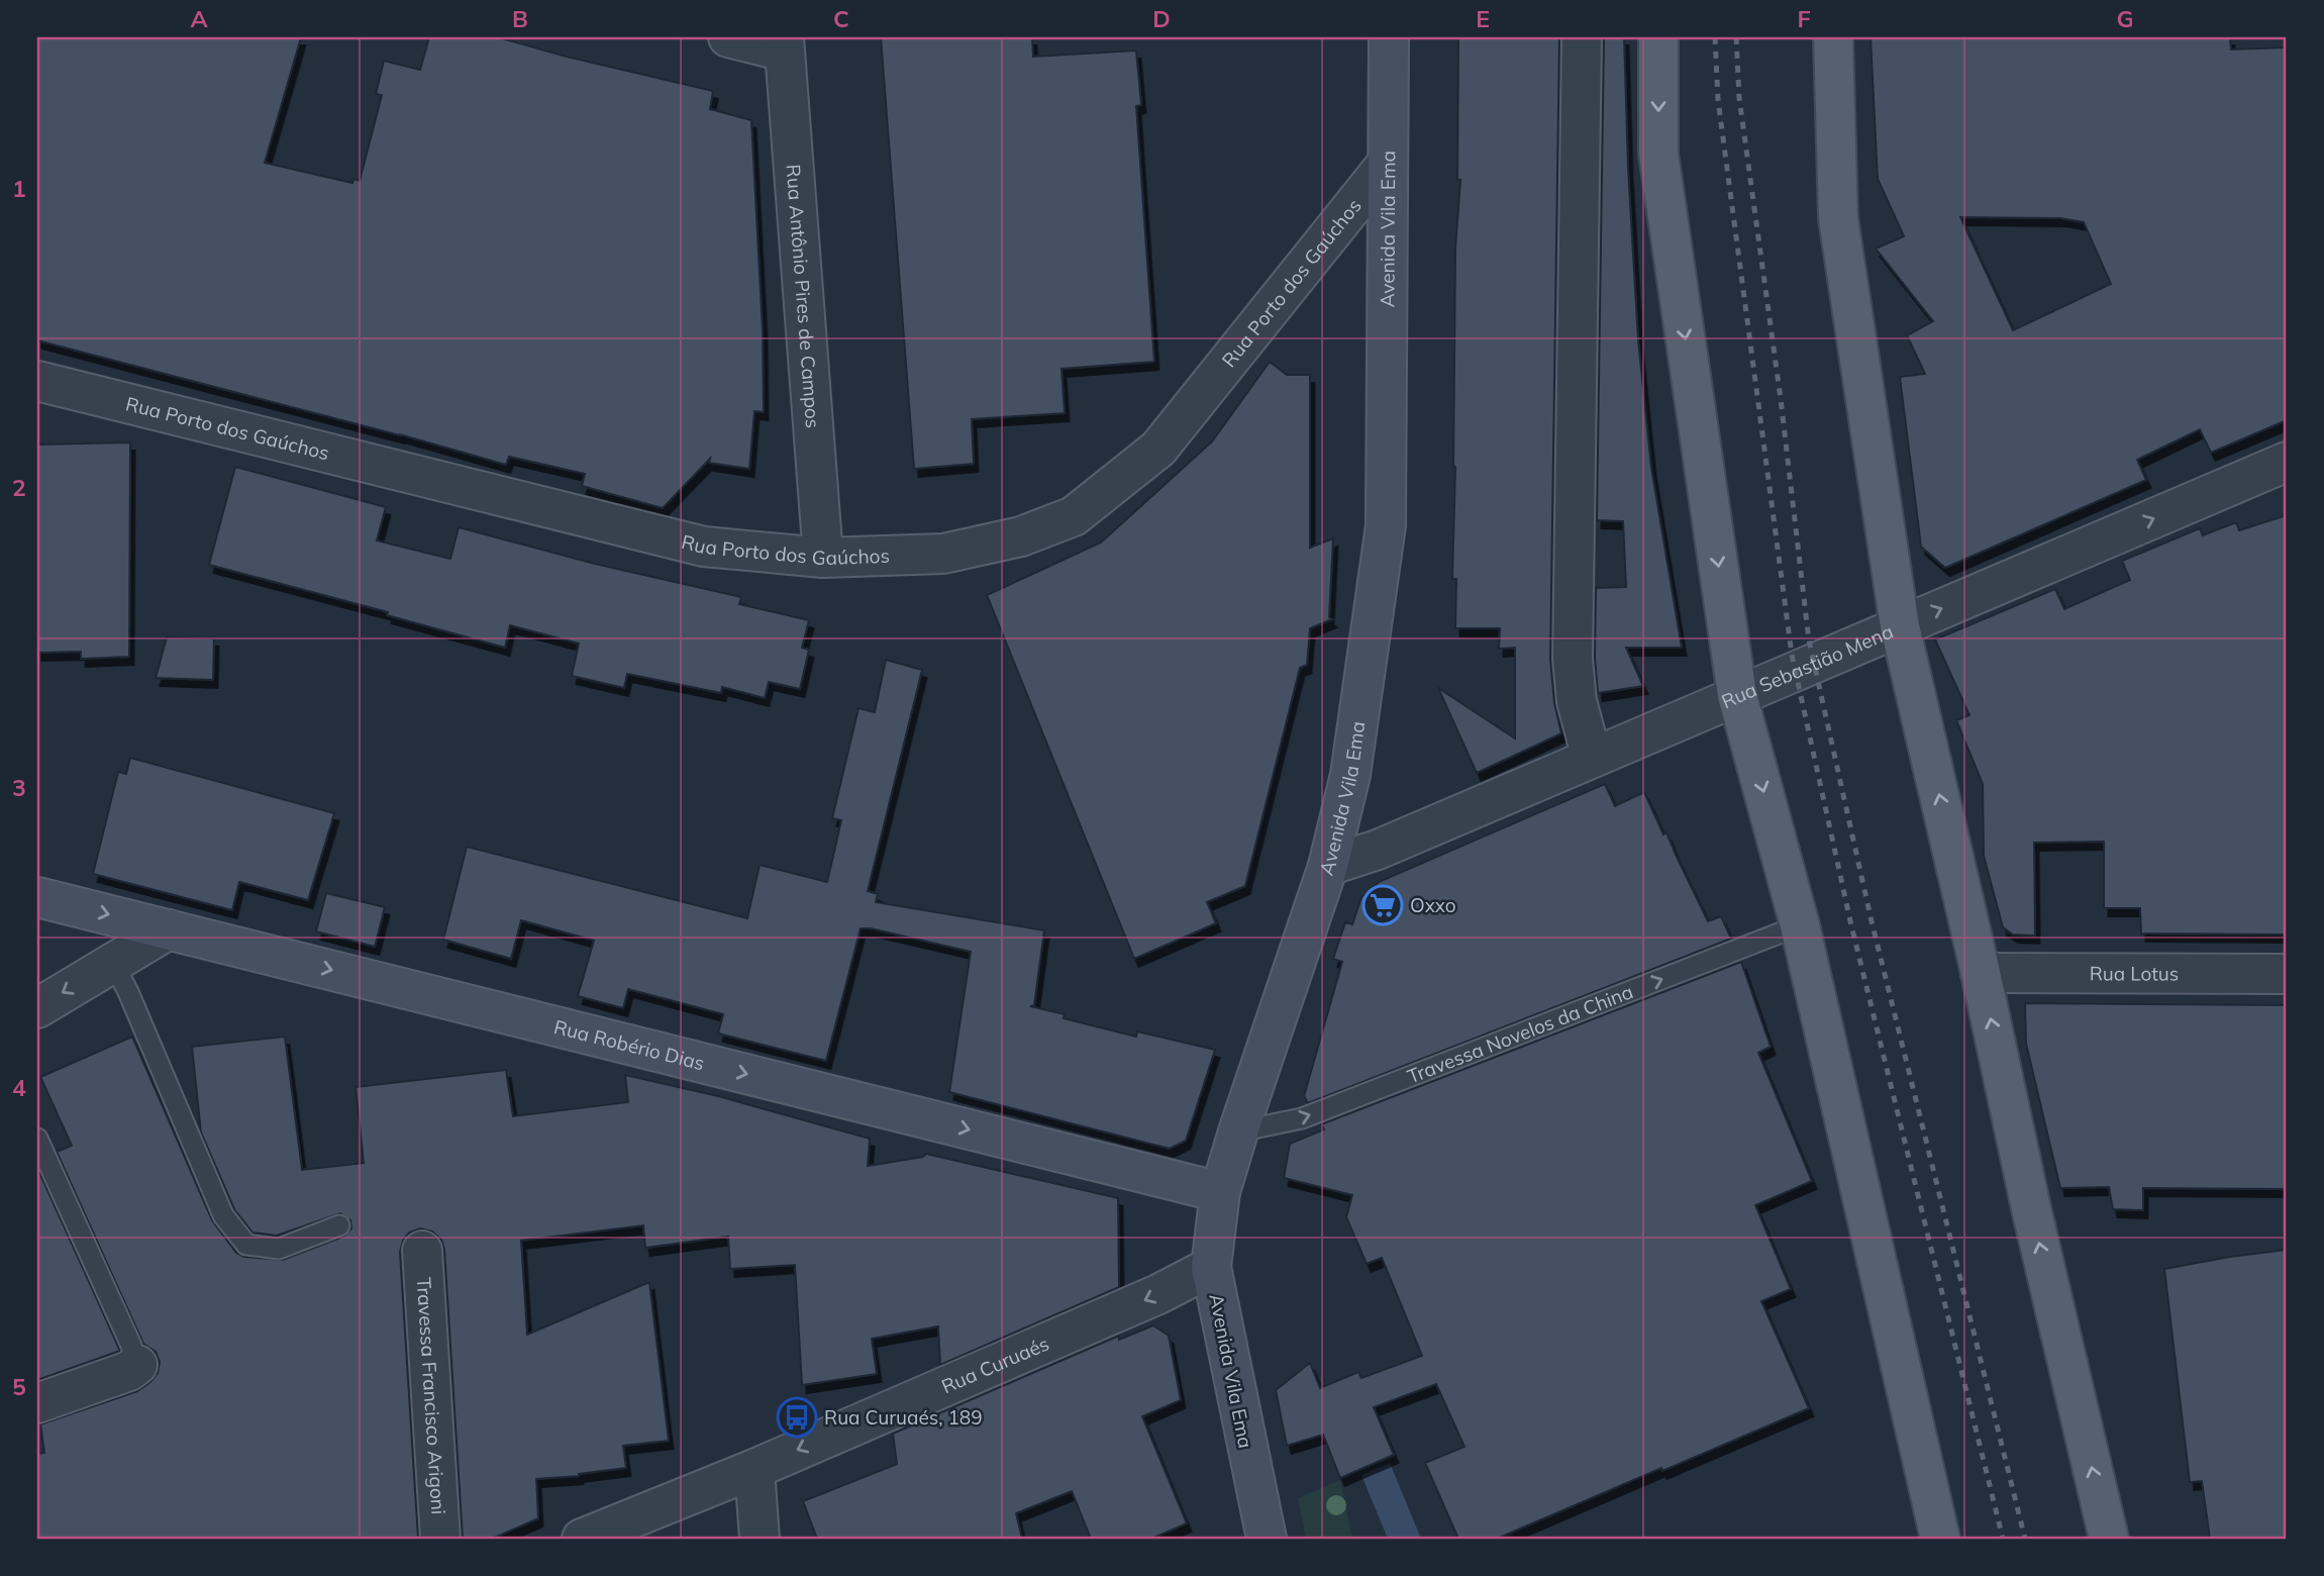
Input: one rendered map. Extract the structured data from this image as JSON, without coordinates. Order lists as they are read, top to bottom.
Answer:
{
  "streets": {
    "main road": ["Avenida Vila Ema", "Rua Robério Dias"],
    "street": [
      "Rua Porto dos Gaúchos",
      "Rua Antônio Pires de Campos",
      "Rua Sebastião Mena",
      "Rua Lotus",
      "Rua Curuaés",
      "Travessa Francisco Arigoni"
    ],
    "lane": ["Travessa Novelos da China"]
  },
  "crossings": [
    ["Avenida Vila Ema", "Rua Porto dos Gaúchos"],
    ["Avenida Vila Ema", "Rua Sebastião Mena"],
    ["Avenida Vila Ema", "Travessa Novelos da China"],
    ["Avenida Vila Ema", "Rua Robério Dias"],
    ["Avenida Vila Ema", "Rua Curuaés"],
    ["Rua Porto dos Gaúchos", "Rua Antônio Pires de Campos"]
  ],
  "one_way": [
    "Rua Sebastião Mena",
    "Travessa Novelos da China",
    "Rua Robério Dias",
    "Rua Curuaés"
  ],
  "places": {
    "supermarket": ["Oxxo"],
    "bus stop": ["Rua Curuaés, 189"]
  },
  "grid": {
    "columns": [
      "A",
      "B",
      "C",
      "D",
      "E",
      "F",
      "G"
    ],
    "rows": [
      "1",
      "2",
      "3",
      "4",
      "5"
    ]
  }
}
